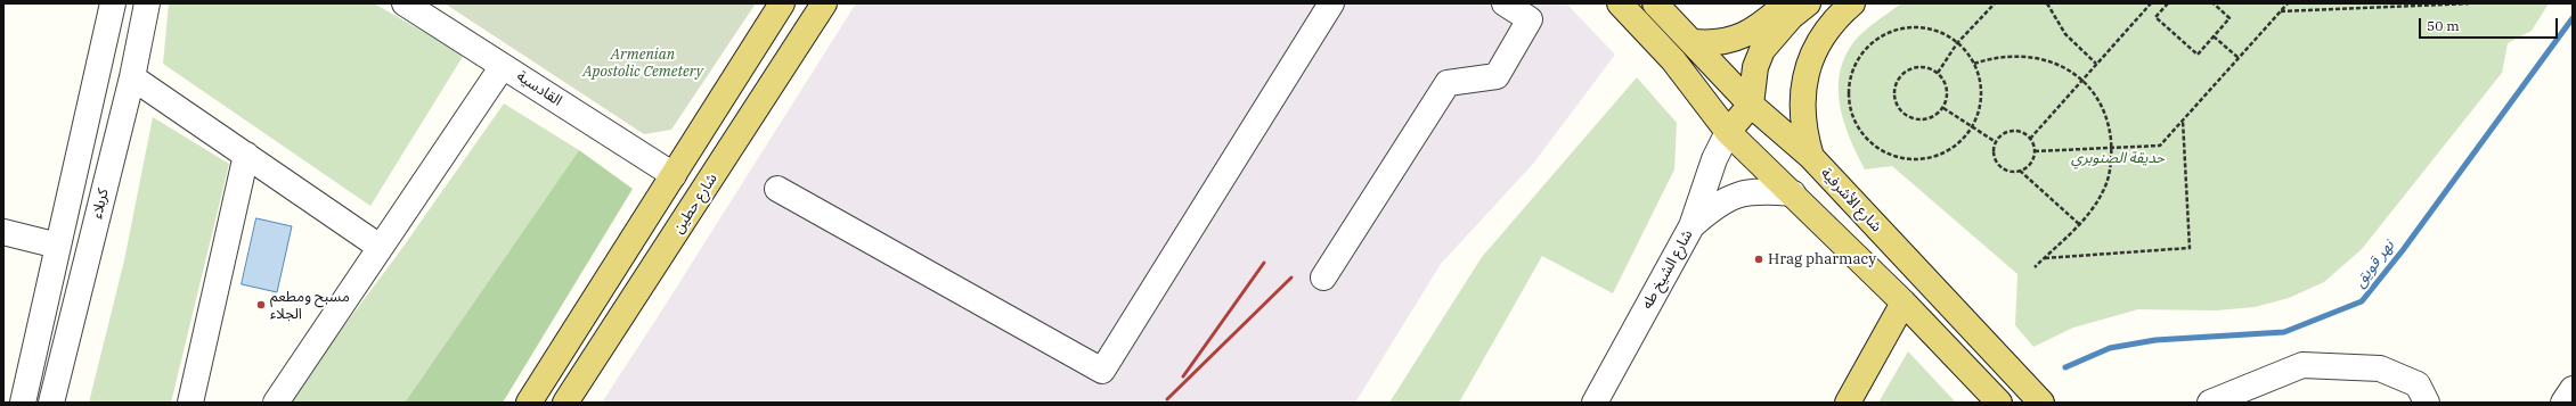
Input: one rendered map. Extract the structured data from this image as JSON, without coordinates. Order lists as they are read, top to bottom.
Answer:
{
  "streets": {
    "main road": ["شارع الأشرفية", "شارع حطين"],
    "street": ["القادسية", "كربلاء", "شارع الشيخ طه"]
  },
  "water": ["نهر قويق"],
  "parks": ["Armenian Apostolic Cemetery", "حديقة الصنوبري"],
  "places": ["Hrag pharmacy", "مسبح ومطعم الجلاء"],
  "scale_bar": "50 m"
}
